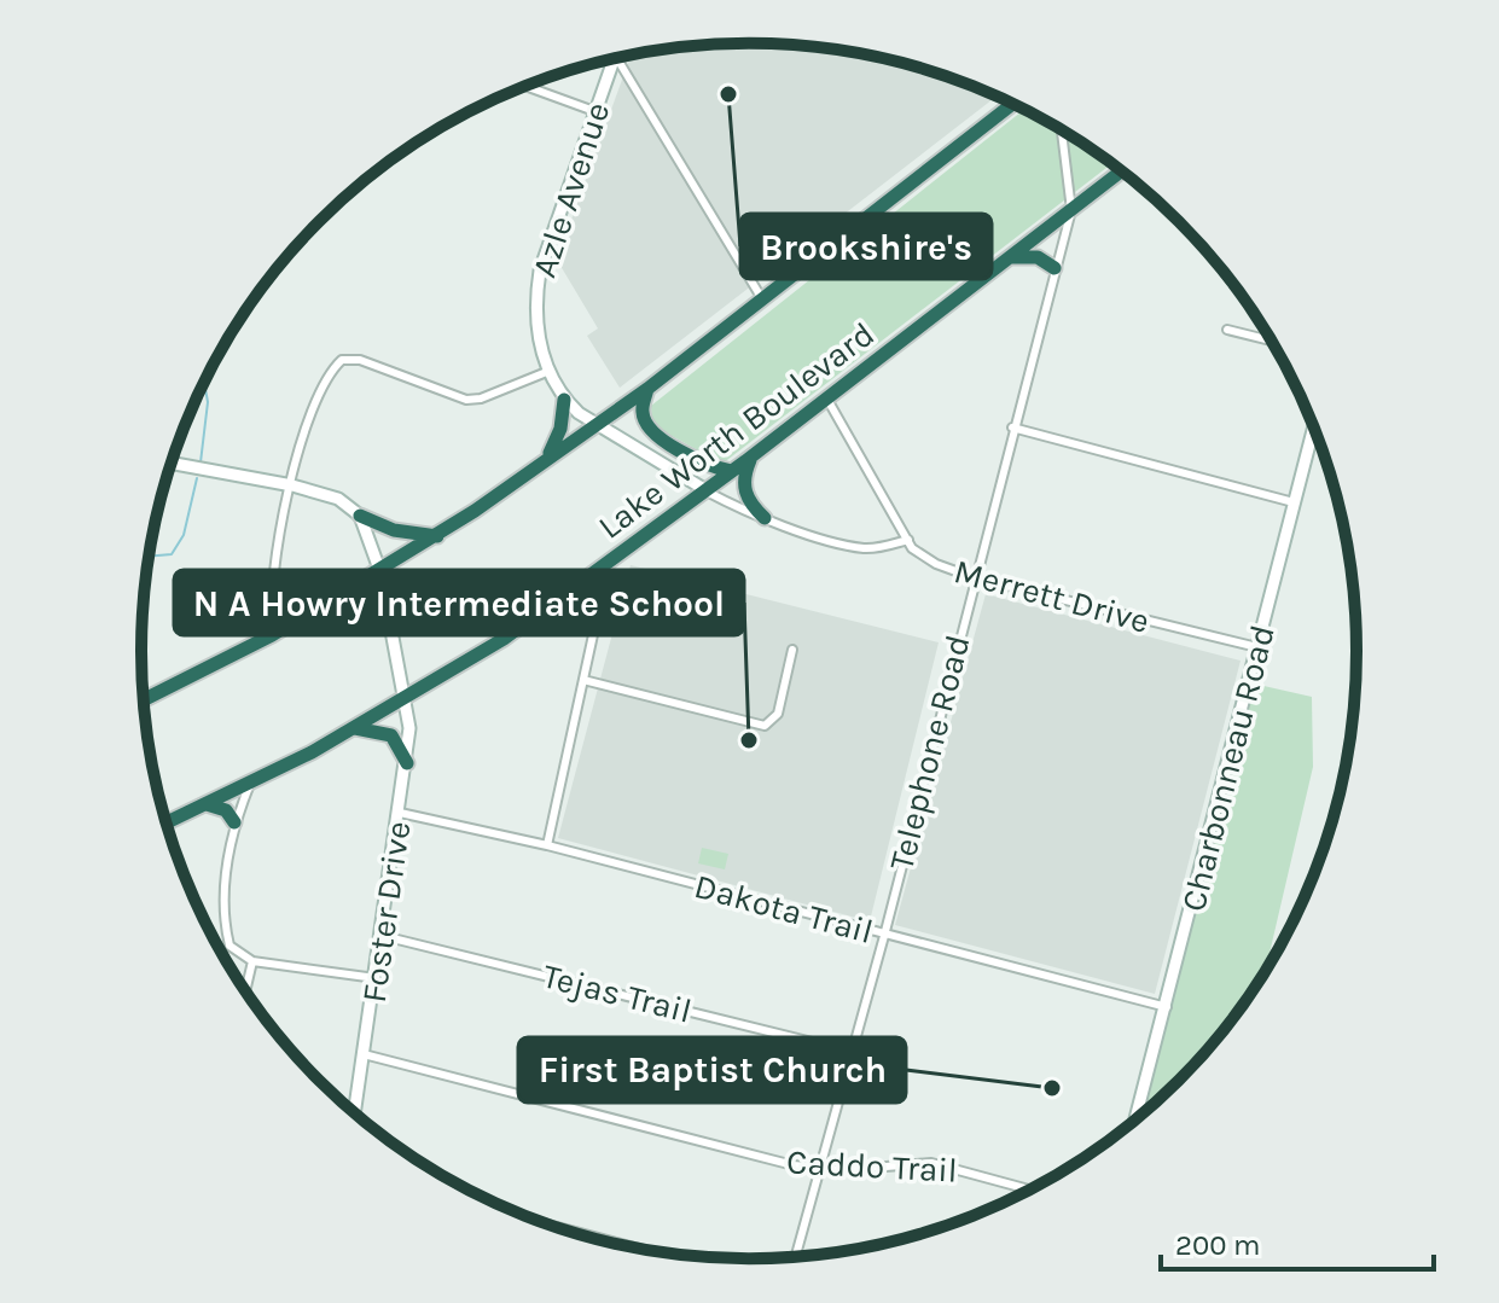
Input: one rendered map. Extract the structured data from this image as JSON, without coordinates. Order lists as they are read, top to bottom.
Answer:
{
  "streets": {
    "highway": ["Lake Worth Boulevard"],
    "street": [
      "Azle Avenue",
      "Merrett Drive",
      "Telephone Road",
      "Charbonneau Road",
      "Dakota Trail",
      "Foster Drive",
      "Tejas Trail",
      "Caddo Trail"
    ]
  },
  "crossings": [
    ["Lake Worth Boulevard", "Telephone Road"],
    ["Lake Worth Boulevard", "Foster Drive"],
    ["Merrett Drive", "Telephone Road"],
    ["Merrett Drive", "Charbonneau Road"],
    ["Telephone Road", "Dakota Trail"],
    ["Telephone Road", "Tejas Trail"],
    ["Telephone Road", "Caddo Trail"],
    ["Charbonneau Road", "Dakota Trail"],
    ["Dakota Trail", "Foster Drive"],
    ["Foster Drive", "Tejas Trail"],
    ["Foster Drive", "Caddo Trail"]
  ],
  "places": ["Brookshire's", "N A Howry Intermediate School", "First Baptist Church"],
  "scale_bar": "200 m"
}
